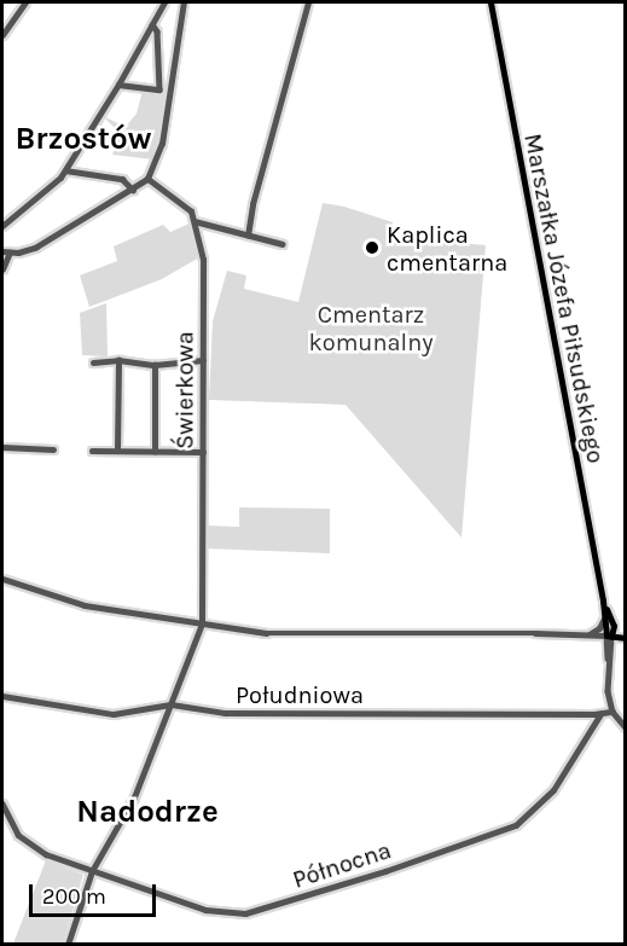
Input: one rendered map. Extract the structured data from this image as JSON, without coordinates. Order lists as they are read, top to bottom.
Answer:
{
  "streets": {
    "main road": ["Marszałka Józefa Piłsudskiego"],
    "street": ["Świerkowa", "Południowa", "Północna"]
  },
  "crossings": [
    ["Południowa", "Północna"]
  ],
  "districts": ["Brzostów", "Nadodrze"],
  "parks": ["Cmentarz komunalny"],
  "places": ["Kaplica cmentarna"],
  "scale_bar": "200 m"
}
